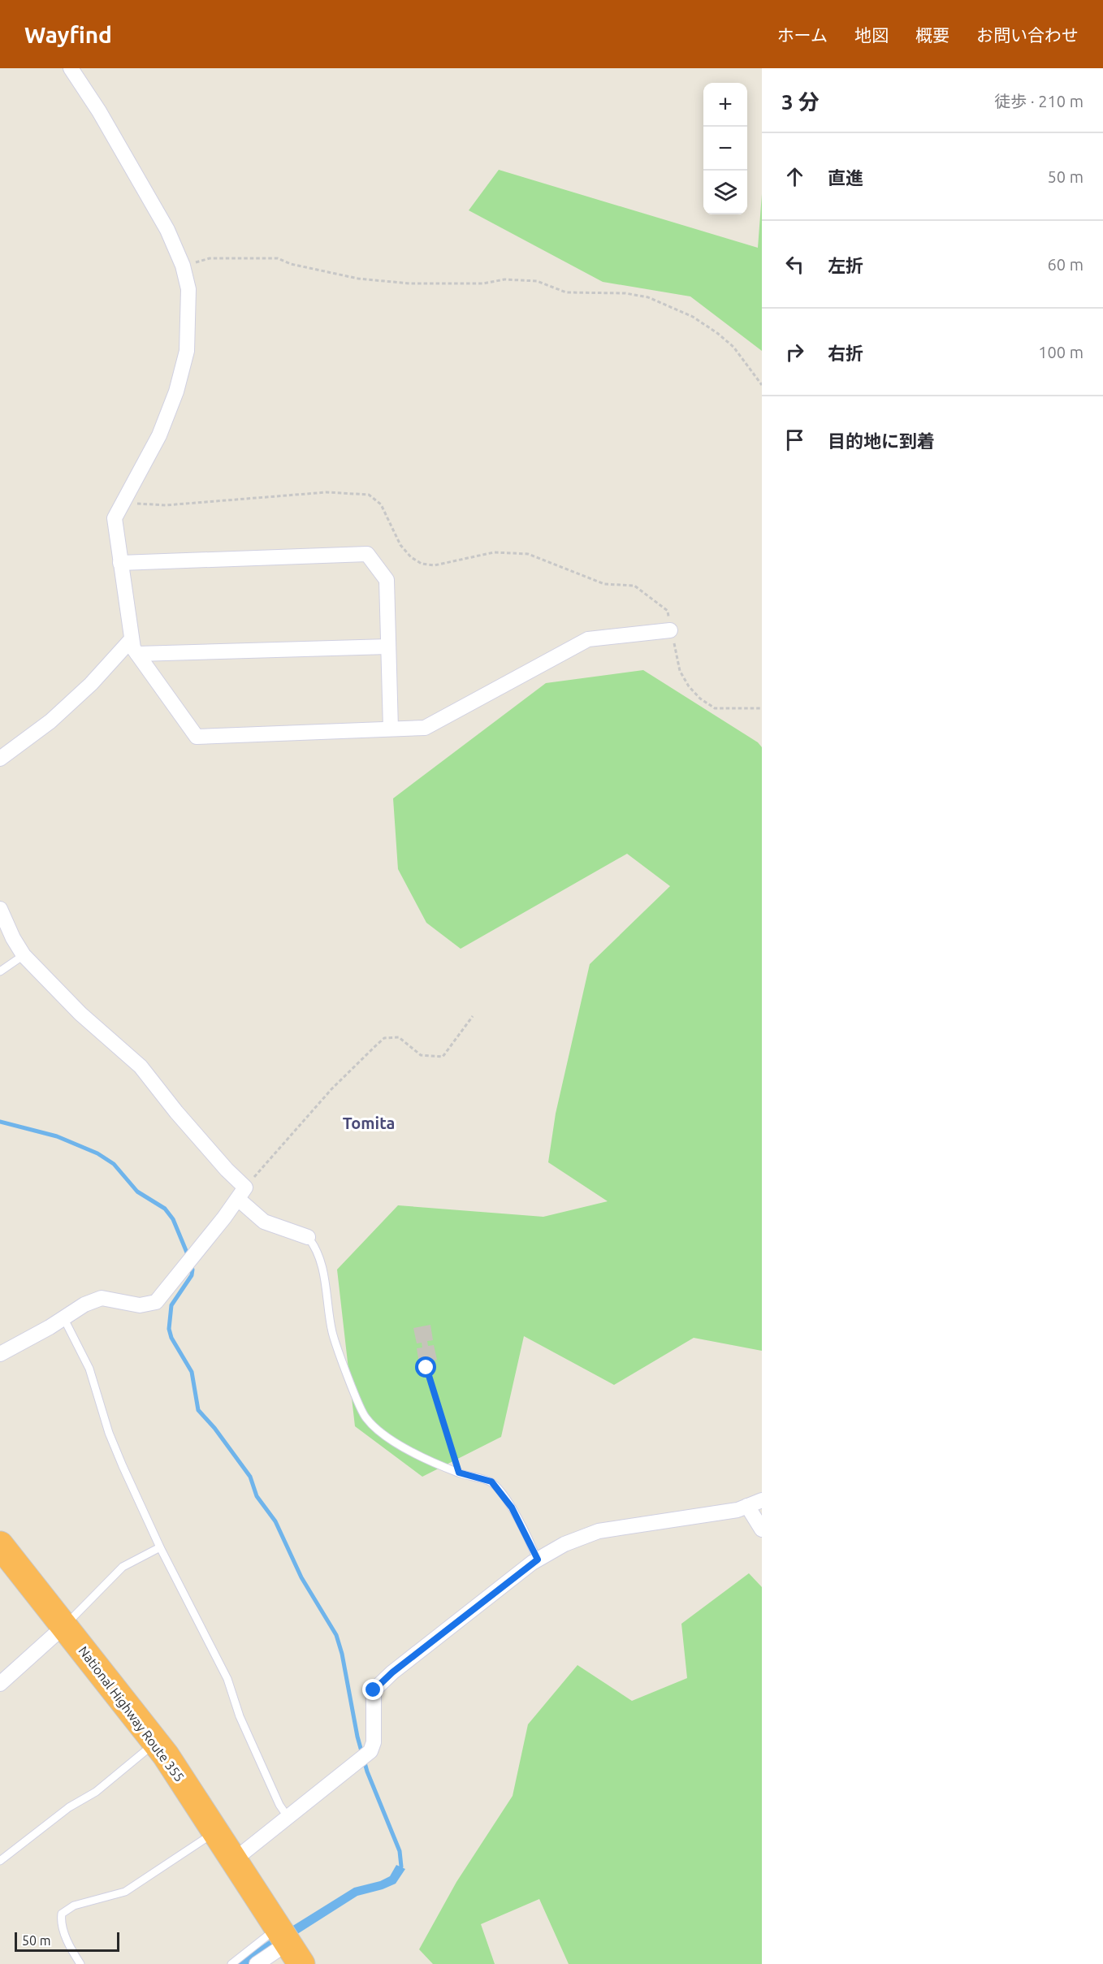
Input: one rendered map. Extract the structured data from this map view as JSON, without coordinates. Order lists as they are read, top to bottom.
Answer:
{
  "streets": {
    "highway": ["National Highway Route 355"]
  },
  "districts": ["Tomita"],
  "scale_bar": "50 m",
  "page": {
    "header": "Wayfind",
    "nav": [
      "ホーム",
      "地図",
      "概要",
      "お問い合わせ"
    ],
    "heading": ["3 分", "徒歩 · 210 m"],
    "map_buttons": ["+", "−"],
    "list": [
      ["直進", "50 m"],
      ["左折", "60 m"],
      ["右折", "100 m"],
      "目的地に到着"
    ],
    "scale": "50 m"
  }
}
